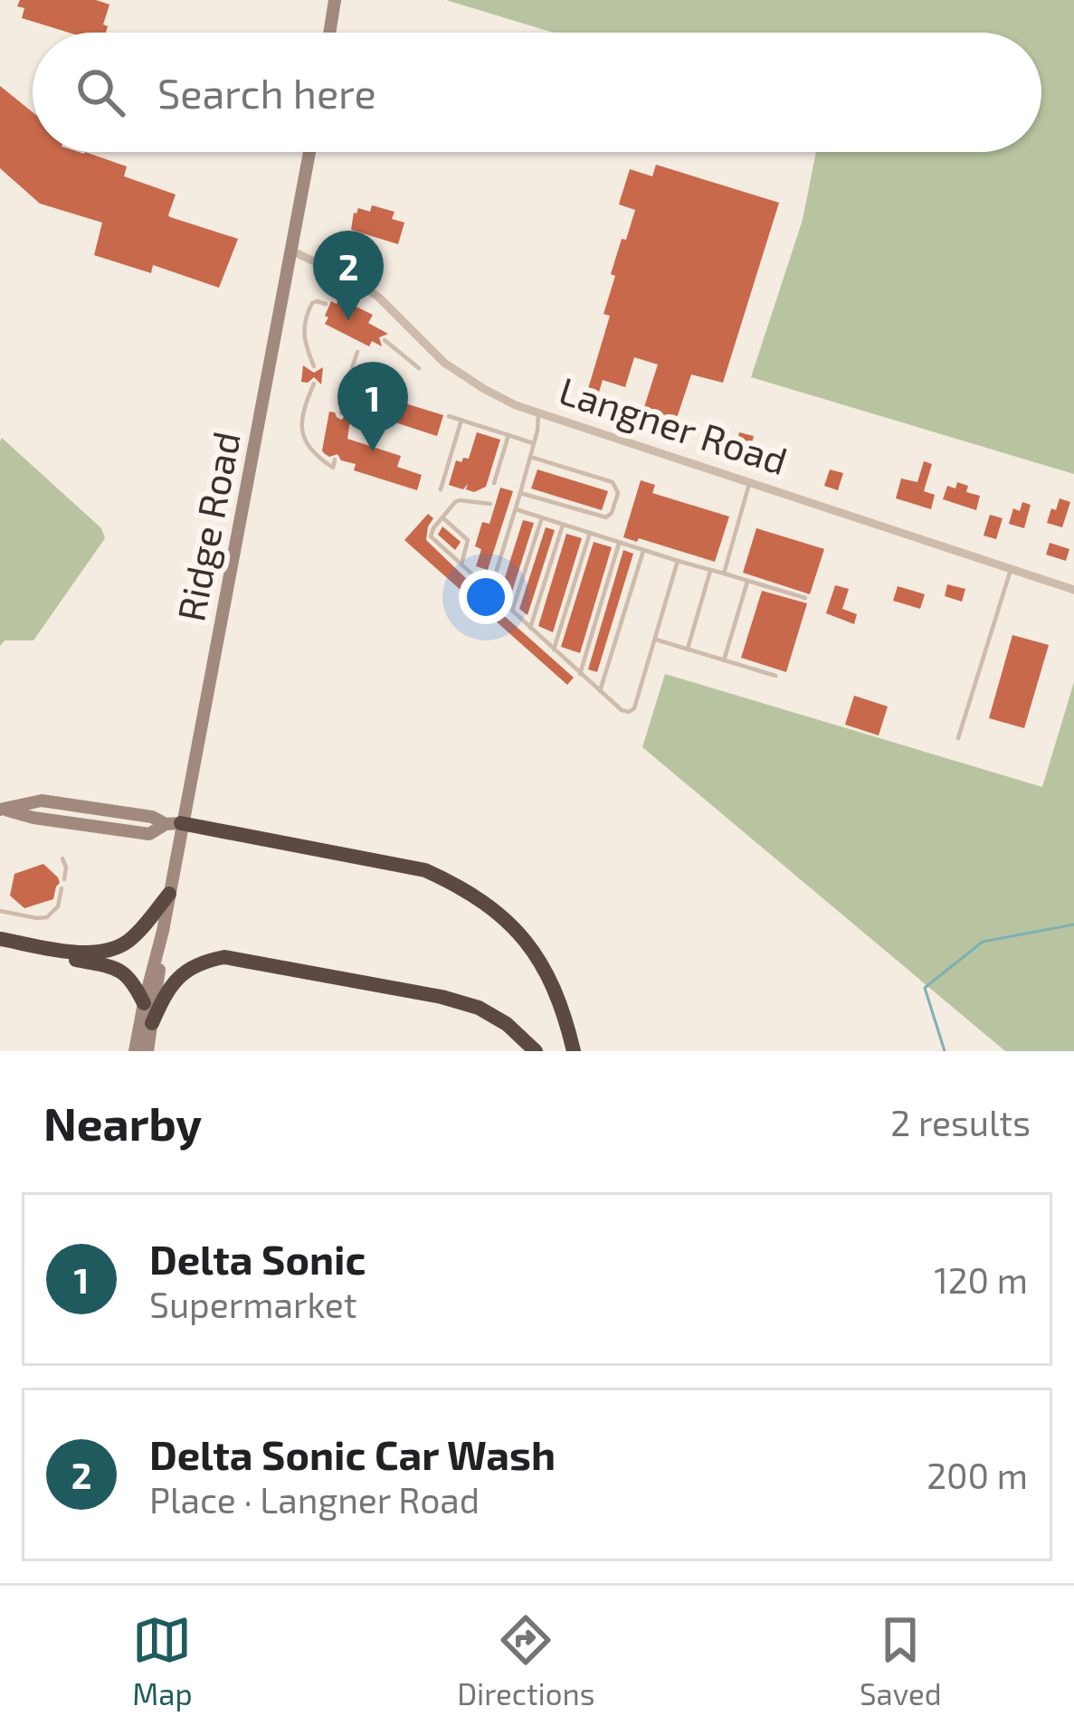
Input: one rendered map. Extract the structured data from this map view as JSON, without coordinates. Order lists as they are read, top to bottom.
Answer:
{
  "streets": {
    "street": ["Langner Road", "Ridge Road"]
  },
  "crossings": [
    ["Langner Road", "Ridge Road"]
  ],
  "page": {
    "search": "Search here",
    "pins": ["2", "1"],
    "heading": ["Nearby", "2 results"],
    "list": [
      {
        "mark": "1",
        "name": "Delta Sonic",
        "note": "Supermarket",
        "value": "120 m"
      },
      {
        "mark": "2",
        "name": "Delta Sonic Car Wash",
        "note": "Place · Langner Road",
        "value": "200 m"
      }
    ],
    "nav": ["Map", "Directions", "Saved"]
  }
}
